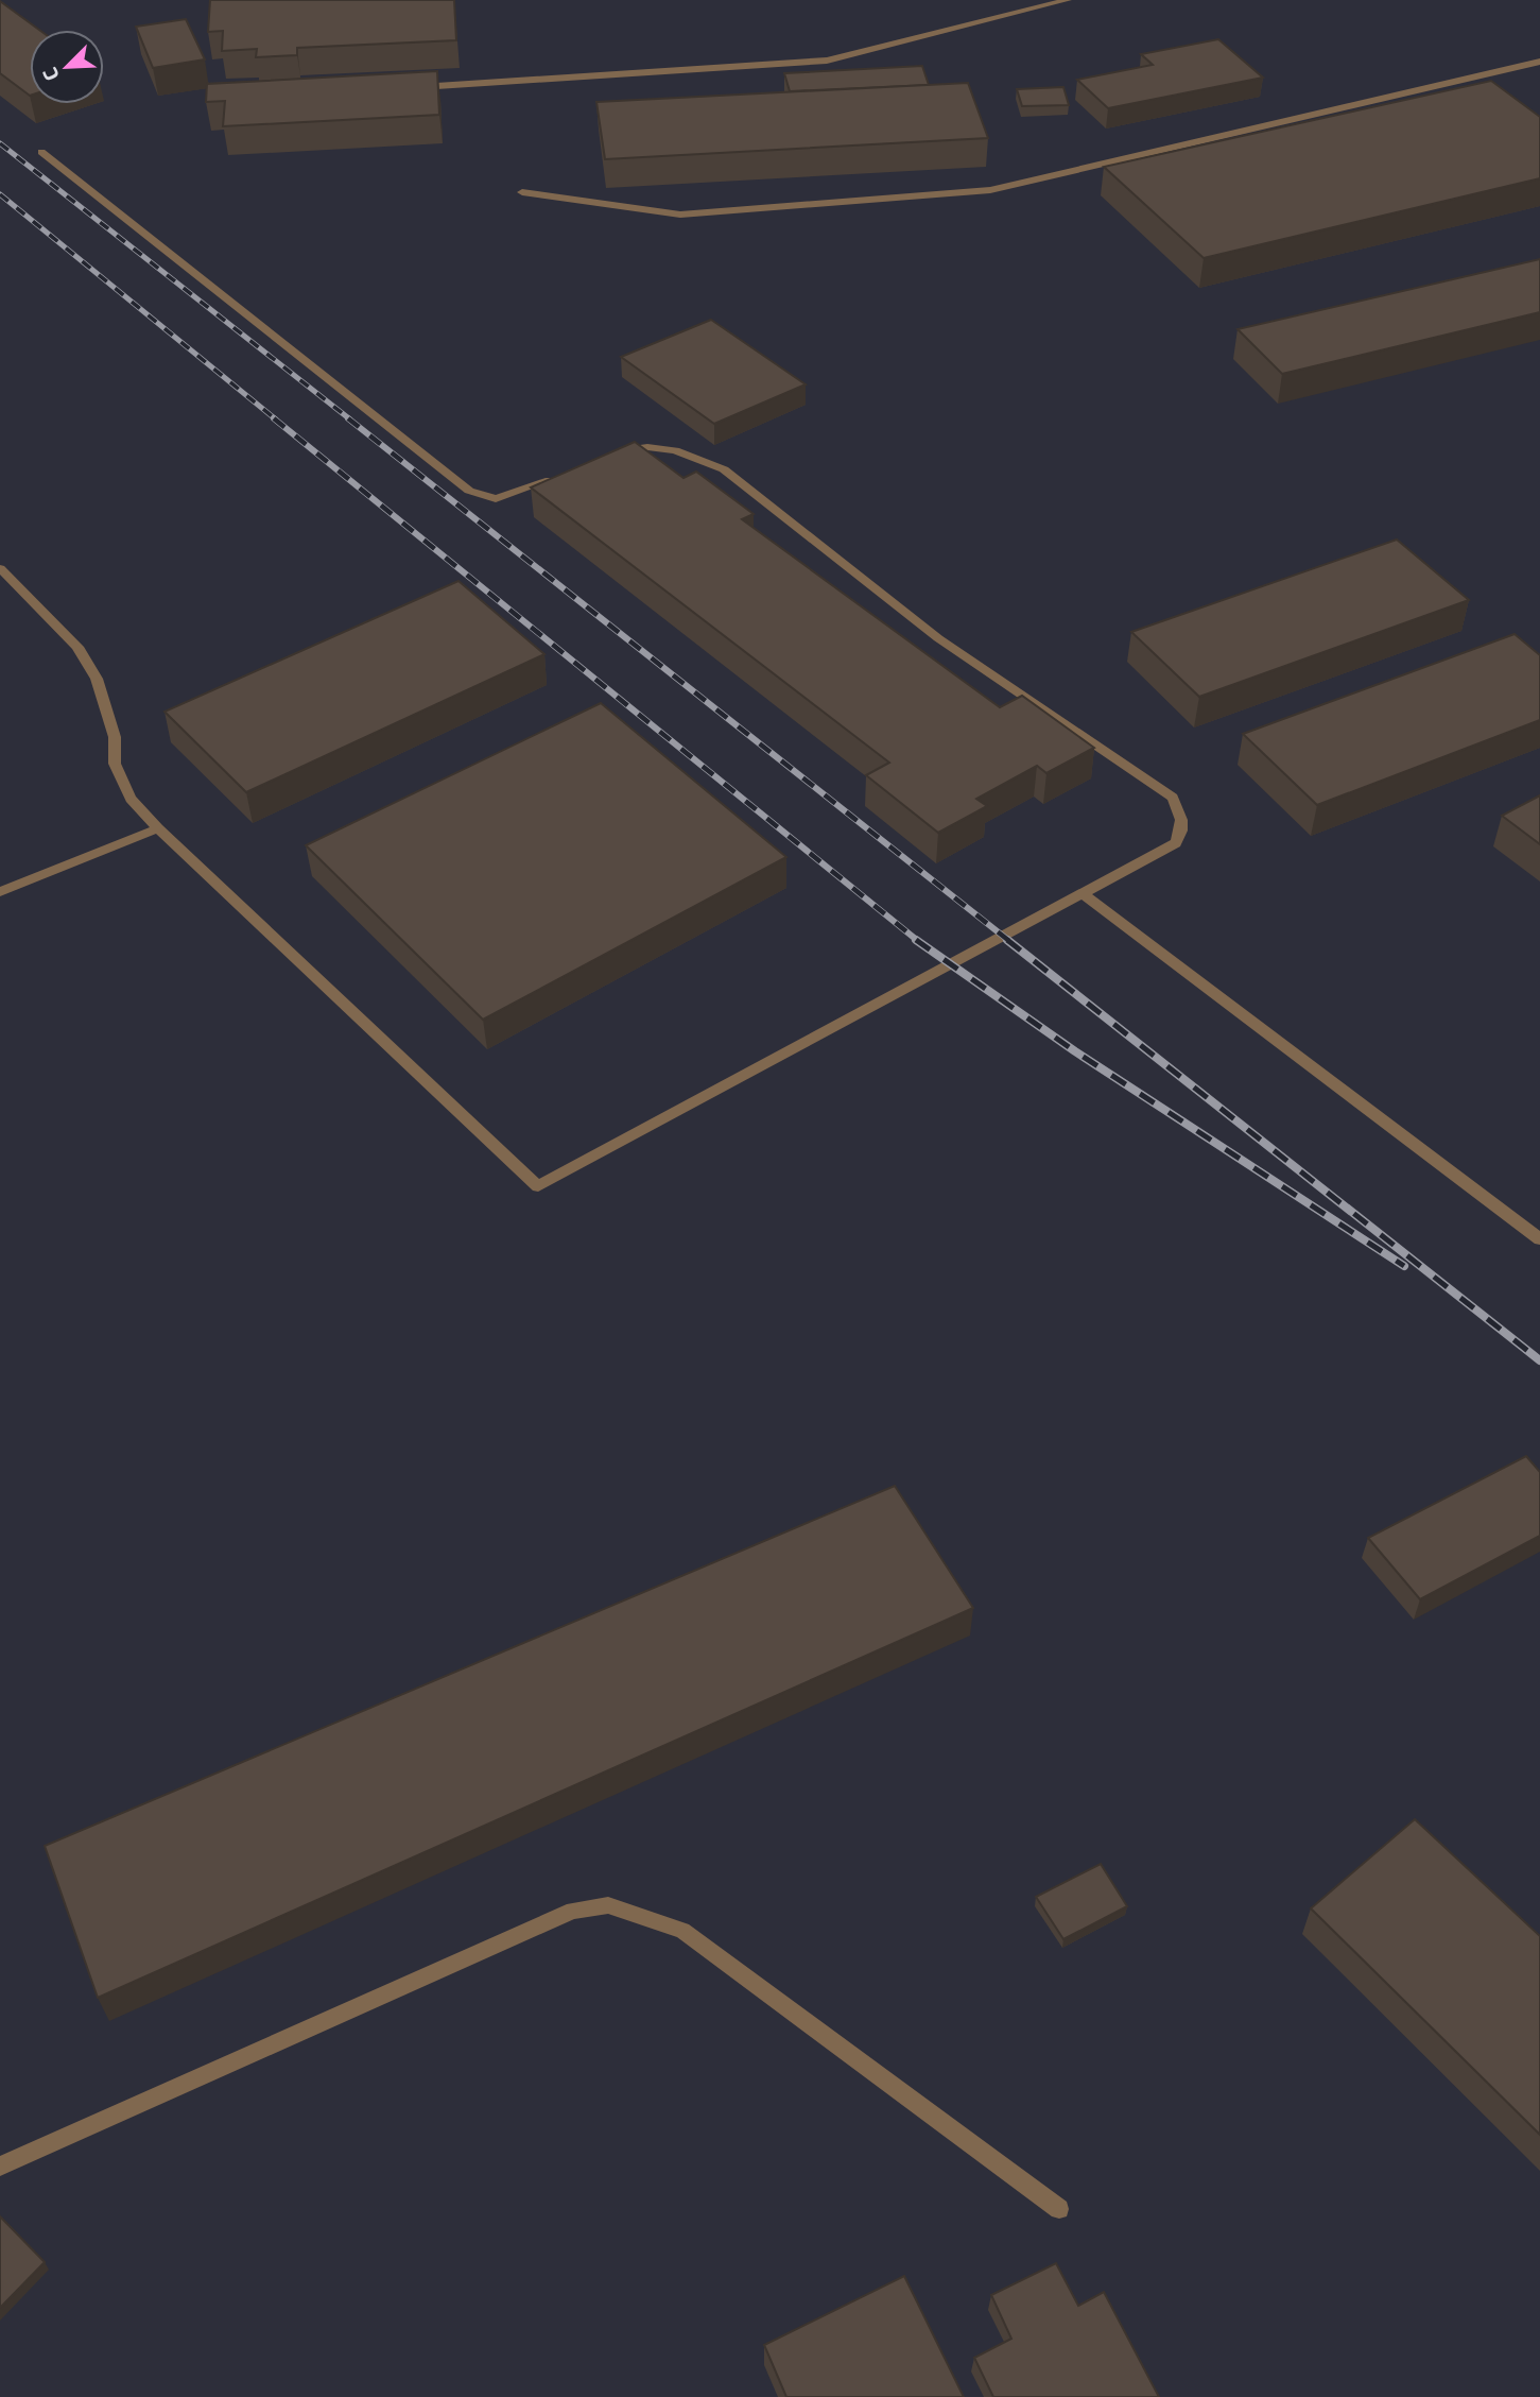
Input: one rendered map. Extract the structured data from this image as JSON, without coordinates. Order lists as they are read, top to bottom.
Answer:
{
  "north": "bottom left"
}
